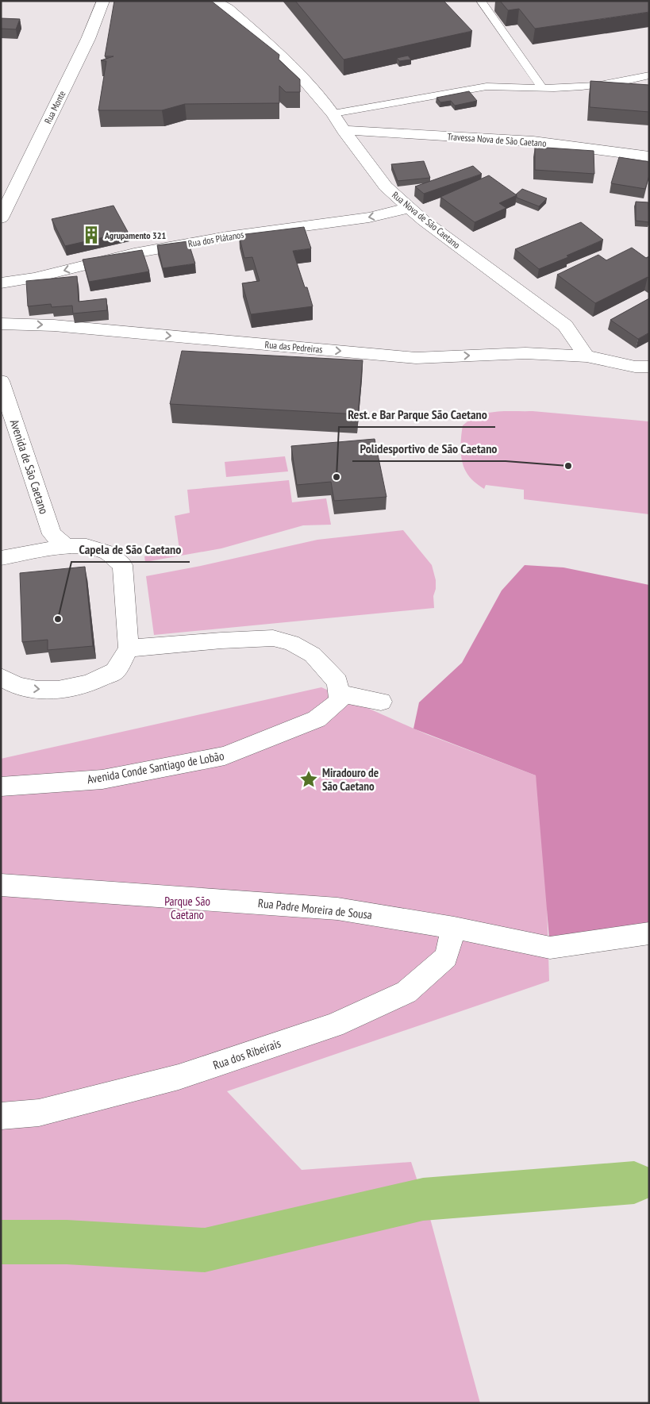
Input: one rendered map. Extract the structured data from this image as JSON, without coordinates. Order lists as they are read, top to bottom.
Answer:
{
  "streets": {
    "street": [
      "Rua Monte",
      "Travessa Nova de São Caetano",
      "Rua Nova de São Caetano",
      "Rua dos Plátanos",
      "Rua das Pedreiras",
      "Avenida de São Caetano",
      "Avenida Conde Santiago de Lobão",
      "Rua Padre Moreira de Sousa",
      "Rua dos Ribeirais"
    ]
  },
  "crossings": [
    ["Travessa Nova de São Caetano", "Rua Nova de São Caetano"],
    ["Rua Nova de São Caetano", "Rua dos Plátanos"],
    ["Rua Nova de São Caetano", "Rua das Pedreiras"],
    ["Rua Padre Moreira de Sousa", "Rua dos Ribeirais"]
  ],
  "one_way": ["Rua dos Plátanos", "Rua das Pedreiras"],
  "parks": ["Parque São Caetano"],
  "places": {
    "building": ["Agrupamento 321"],
    "other": ["Polidesportivo de São Caetano", "Rest. e Bar Parque São Caetano", "Capela de São Caetano"],
    "place": ["Miradouro de São Caetano"]
  }
}
